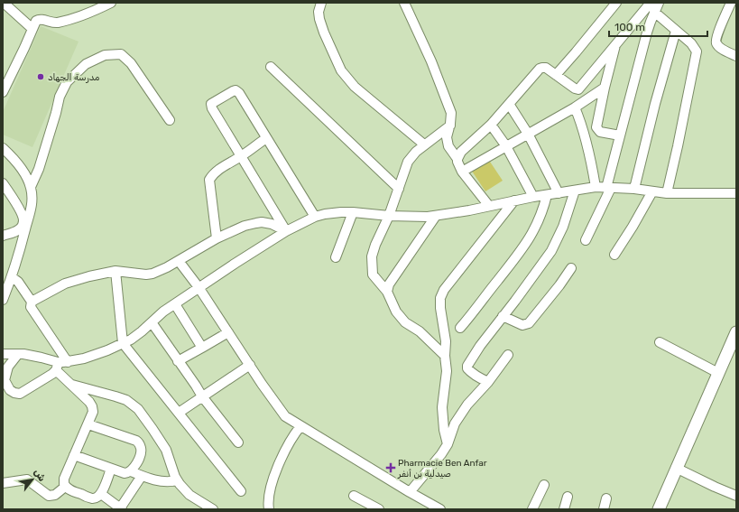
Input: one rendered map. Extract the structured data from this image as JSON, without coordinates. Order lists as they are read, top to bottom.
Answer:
{
  "places": {
    "other": ["مدرسة الجهاد"],
    "health": ["Pharmacie Ben Anfar صيدلية بن أنفر"]
  },
  "scale_bar": "100 m",
  "north": "top right"
}
